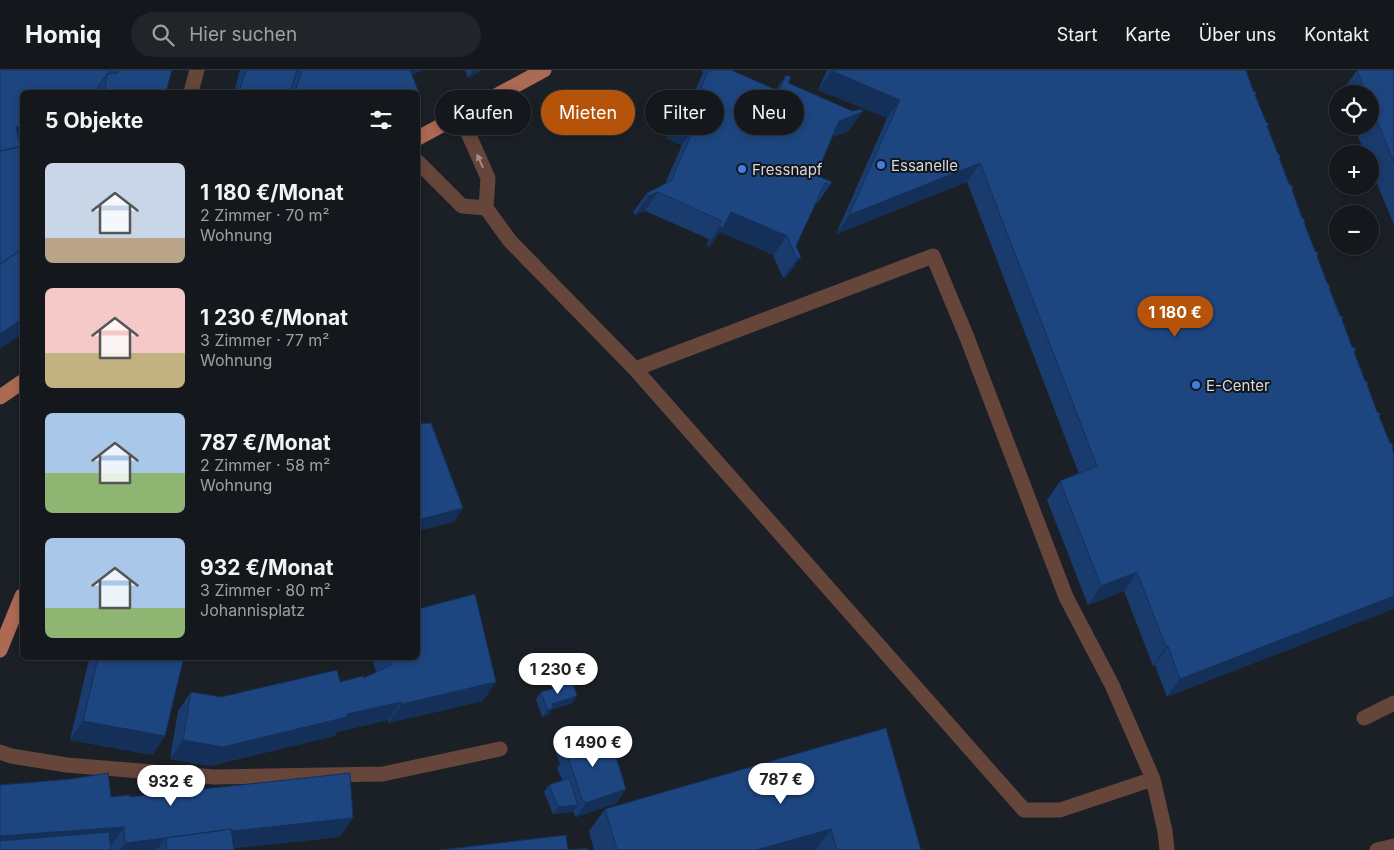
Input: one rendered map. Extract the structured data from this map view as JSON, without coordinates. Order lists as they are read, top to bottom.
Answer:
{
  "places": ["Essanelle", "Fressnapf", "E-Center"],
  "page": {
    "header": "Homiq",
    "search": "Hier suchen",
    "nav": [
      "Start",
      "Karte",
      "Über uns",
      "Kontakt"
    ],
    "map_buttons": ["+", "−"],
    "chip": [
      "Kaufen",
      "Mieten",
      "Filter",
      "Neu"
    ],
    "heading": "5 Objekte",
    "list": [
      {
        "name": "1 180 €/Monat",
        "note": "2 Zimmer · 70 m² · Wohnung"
      },
      {
        "name": "1 230 €/Monat",
        "note": "3 Zimmer · 77 m² · Wohnung"
      },
      {
        "name": "787 €/Monat",
        "note": "2 Zimmer · 58 m² · Wohnung"
      },
      {
        "name": "932 €/Monat",
        "note": "3 Zimmer · 80 m² · Johannisplatz"
      }
    ],
    "price": [
      "1 180 €",
      "1 230 €",
      "1 490 €",
      "787 €",
      "932 €"
    ]
  }
}
